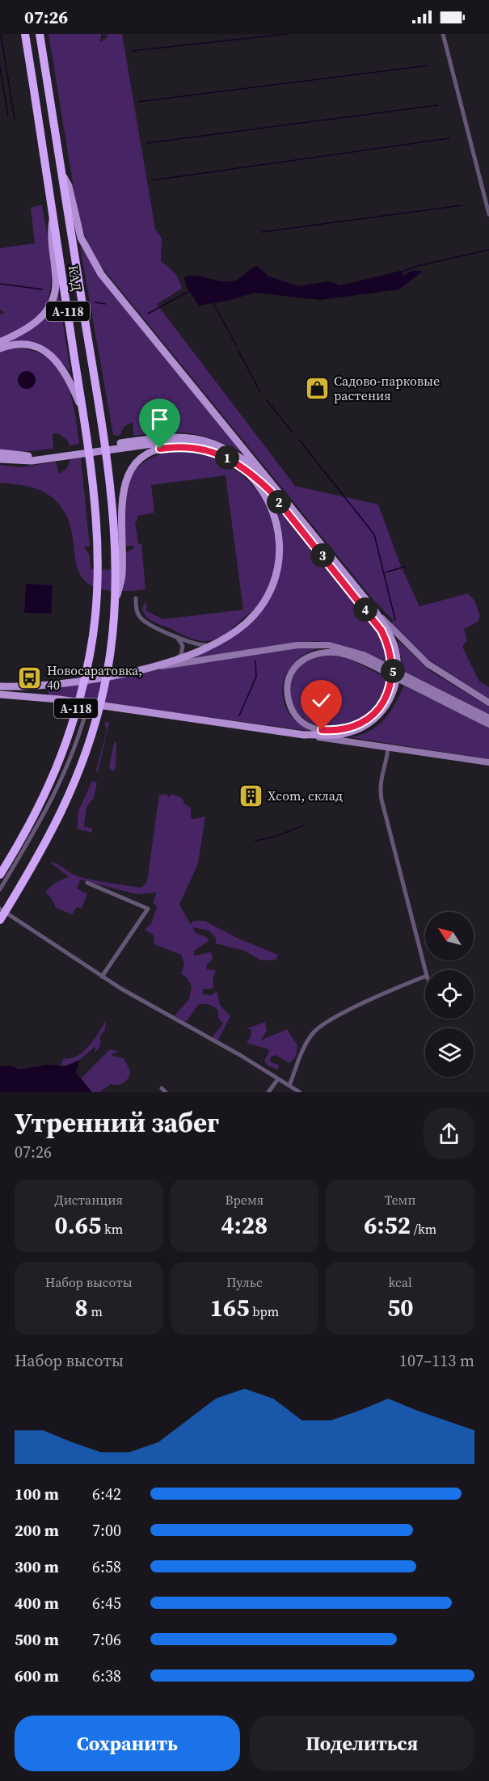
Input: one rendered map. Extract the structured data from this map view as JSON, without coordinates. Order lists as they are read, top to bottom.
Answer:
{
  "streets": {
    "highway": ["КАД", "А-118"]
  },
  "crossings": [
    ["КАД", "А-118"]
  ],
  "places": {
    "shop": ["Садово-парковые растения"],
    "bus stop": ["Новосаратовка, 40"],
    "building": ["Xсom, склад"]
  },
  "north": "top left",
  "page": {
    "status": "07:26",
    "pins": [
      "1",
      "2",
      "3",
      "4",
      "5"
    ],
    "heading": ["Утренний забег", "07:26"],
    "stats": [
      ["Дистанция", "0.65 km"],
      ["Время", "4:28"],
      ["Темп", "6:52 /km"],
      ["Набор высоты", "8 m"],
      ["Пульс", "165 bpm"],
      ["kcal", "50"]
    ],
    "chart": ["Набор высоты", "107–113 m"],
    "list": [
      {
        "name": "100 m",
        "note": "6:42"
      },
      {
        "name": "200 m",
        "note": "7:00"
      },
      {
        "name": "300 m",
        "note": "6:58"
      },
      {
        "name": "400 m",
        "note": "6:45"
      },
      {
        "name": "500 m",
        "note": "7:06"
      },
      {
        "name": "600 m",
        "note": "6:38"
      }
    ],
    "buttons": ["Сохранить", "Поделиться"]
  }
}
